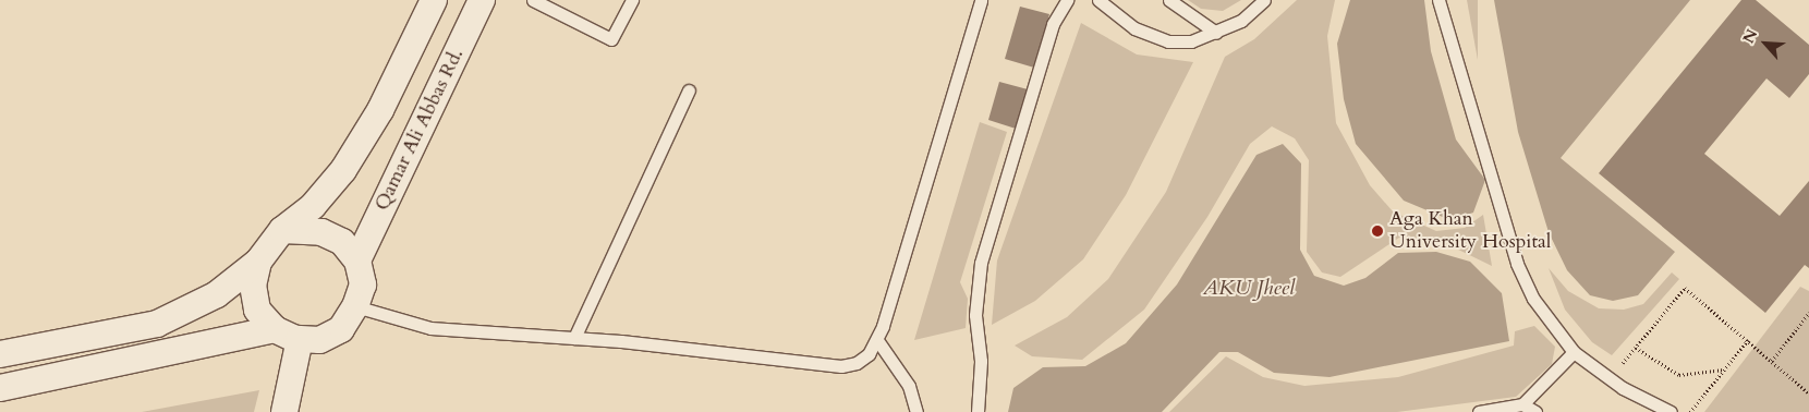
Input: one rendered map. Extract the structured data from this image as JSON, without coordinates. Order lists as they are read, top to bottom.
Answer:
{
  "streets": {
    "street": ["Qamar Ali Abbas Rd."]
  },
  "water": ["AKU Jheel"],
  "places": ["Aga Khan University Hospital"],
  "north": "top left"
}
